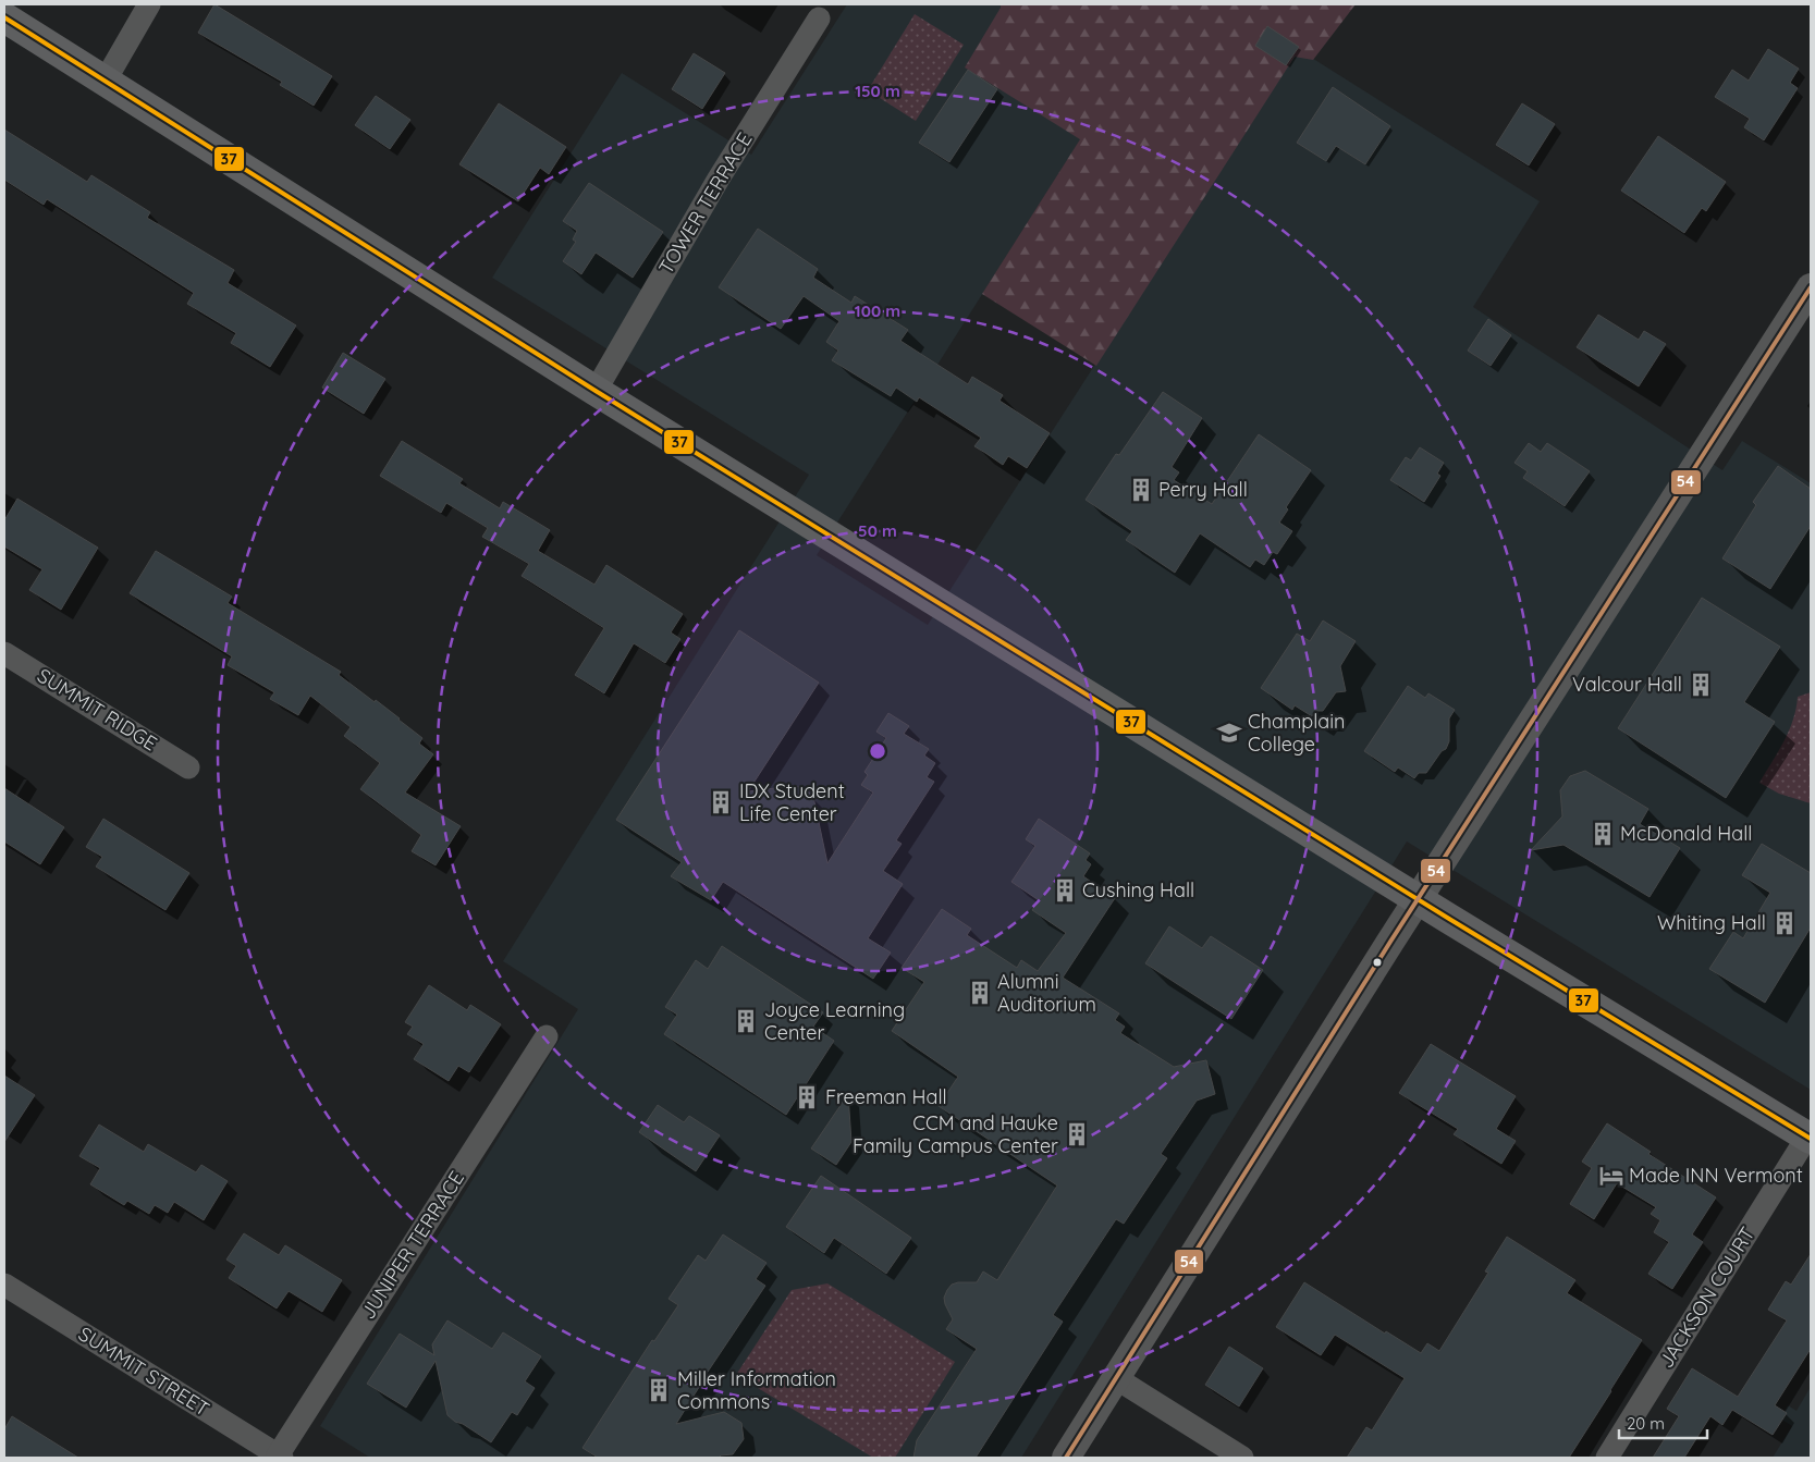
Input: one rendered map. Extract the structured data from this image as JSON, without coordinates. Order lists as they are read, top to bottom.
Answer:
{
  "streets": {
    "street": [
      "TOWER TERRACE",
      "SUMMIT RIDGE",
      "JUNIPER TERRACE",
      "JACKSON COURT",
      "SUMMIT STREET"
    ]
  },
  "crossings": [
    ["JUNIPER TERRACE", "SUMMIT STREET"]
  ],
  "places": {
    "building": [
      "Perry Hall",
      "Valcour Hall",
      "IDX Student Life Center",
      "McDonald Hall",
      "Cushing Hall",
      "Whiting Hall",
      "Alumni Auditorium",
      "Joyce Learning Center",
      "Freeman Hall",
      "CCM and Hauke Family Campus Center",
      "Miller Information Commons"
    ],
    "school or university": ["Champlain College"],
    "hotel": ["Made INN Vermont"]
  },
  "lines": ["transit line 37", "transit line 54"],
  "scale_bar": "20 m",
  "rings": ["150 m", "100 m", "50 m"]
}
